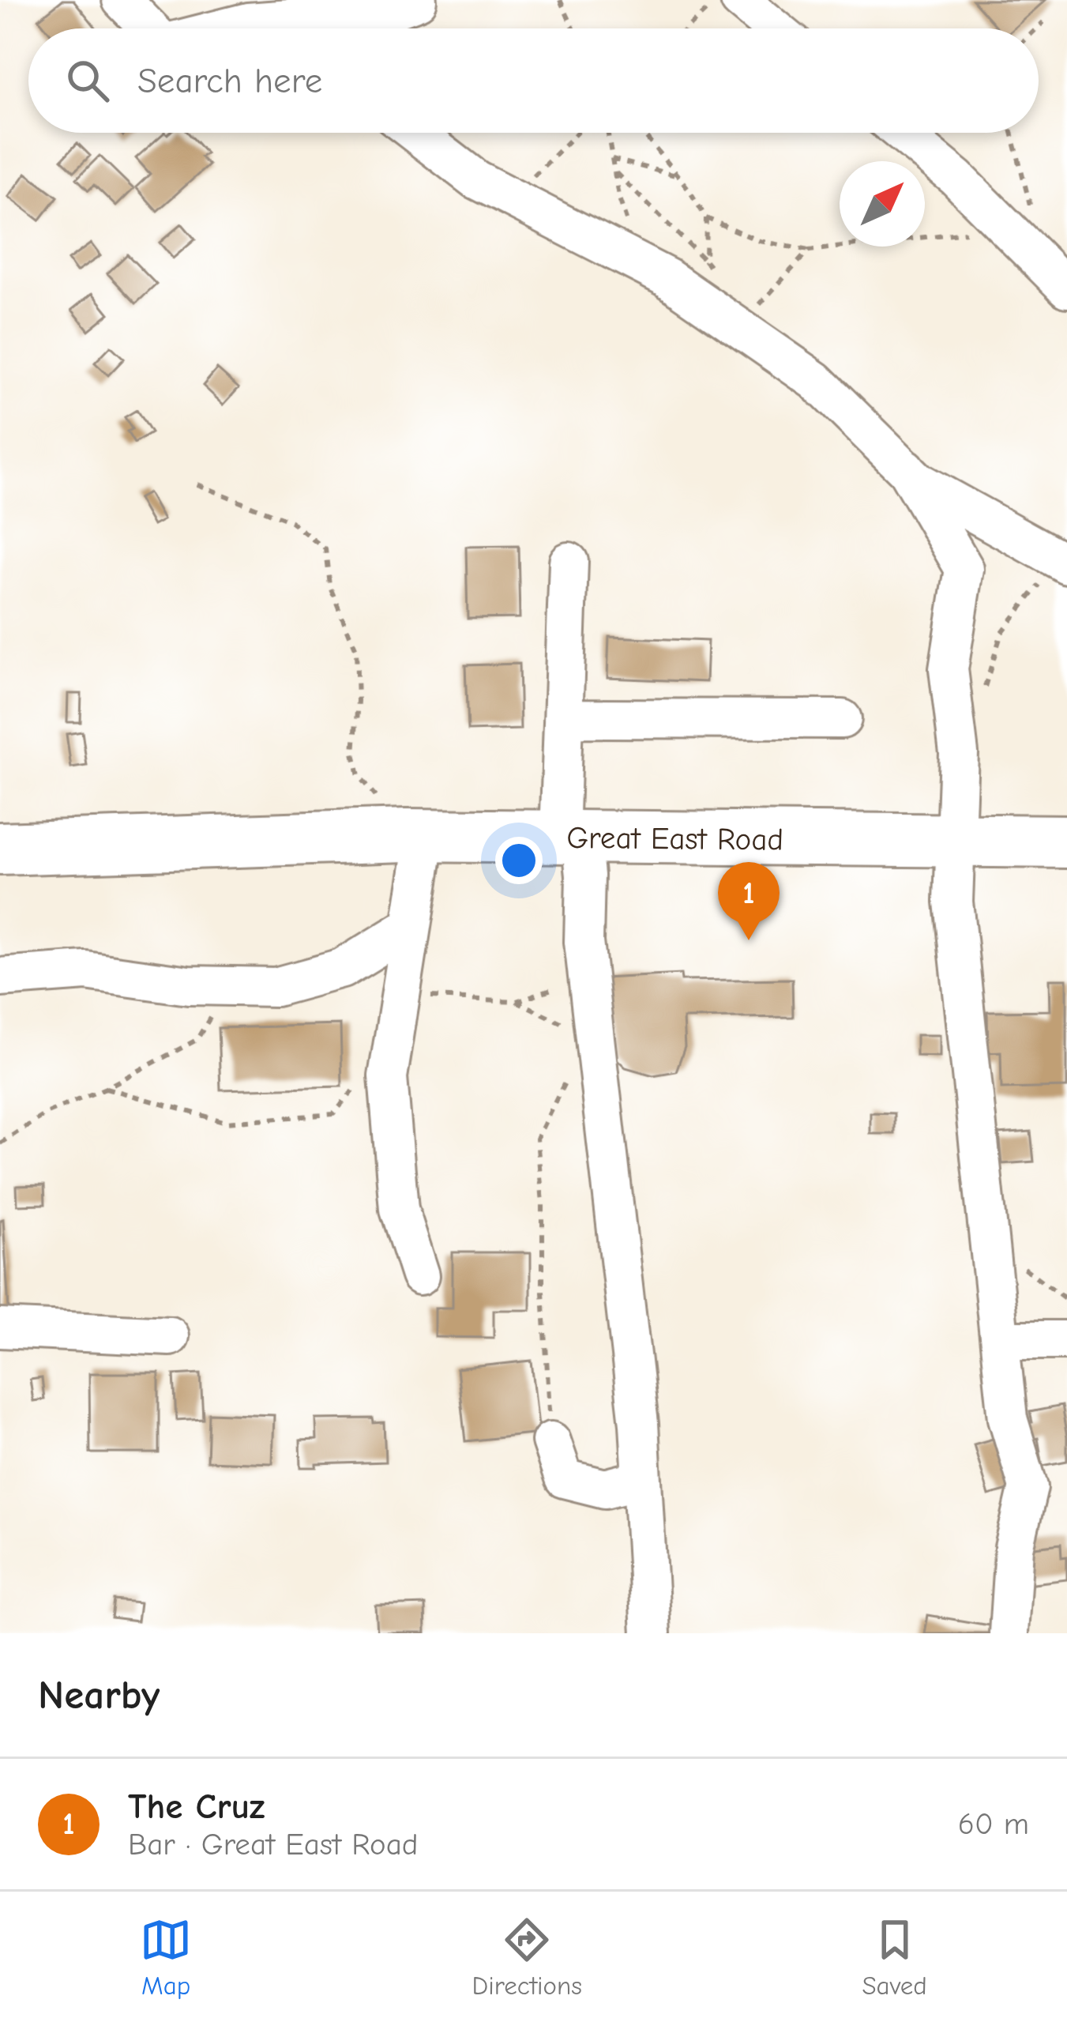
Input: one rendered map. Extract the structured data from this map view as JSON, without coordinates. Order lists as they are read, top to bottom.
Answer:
{
  "streets": {
    "highway": ["Great East Road"]
  },
  "north": "top right",
  "page": {
    "search": "Search here",
    "pins": "1",
    "heading": "Nearby",
    "list": [
      {
        "mark": "1",
        "name": "The Cruz",
        "note": "Bar · Great East Road",
        "value": "60 m"
      }
    ],
    "nav": ["Map", "Directions", "Saved"]
  }
}
